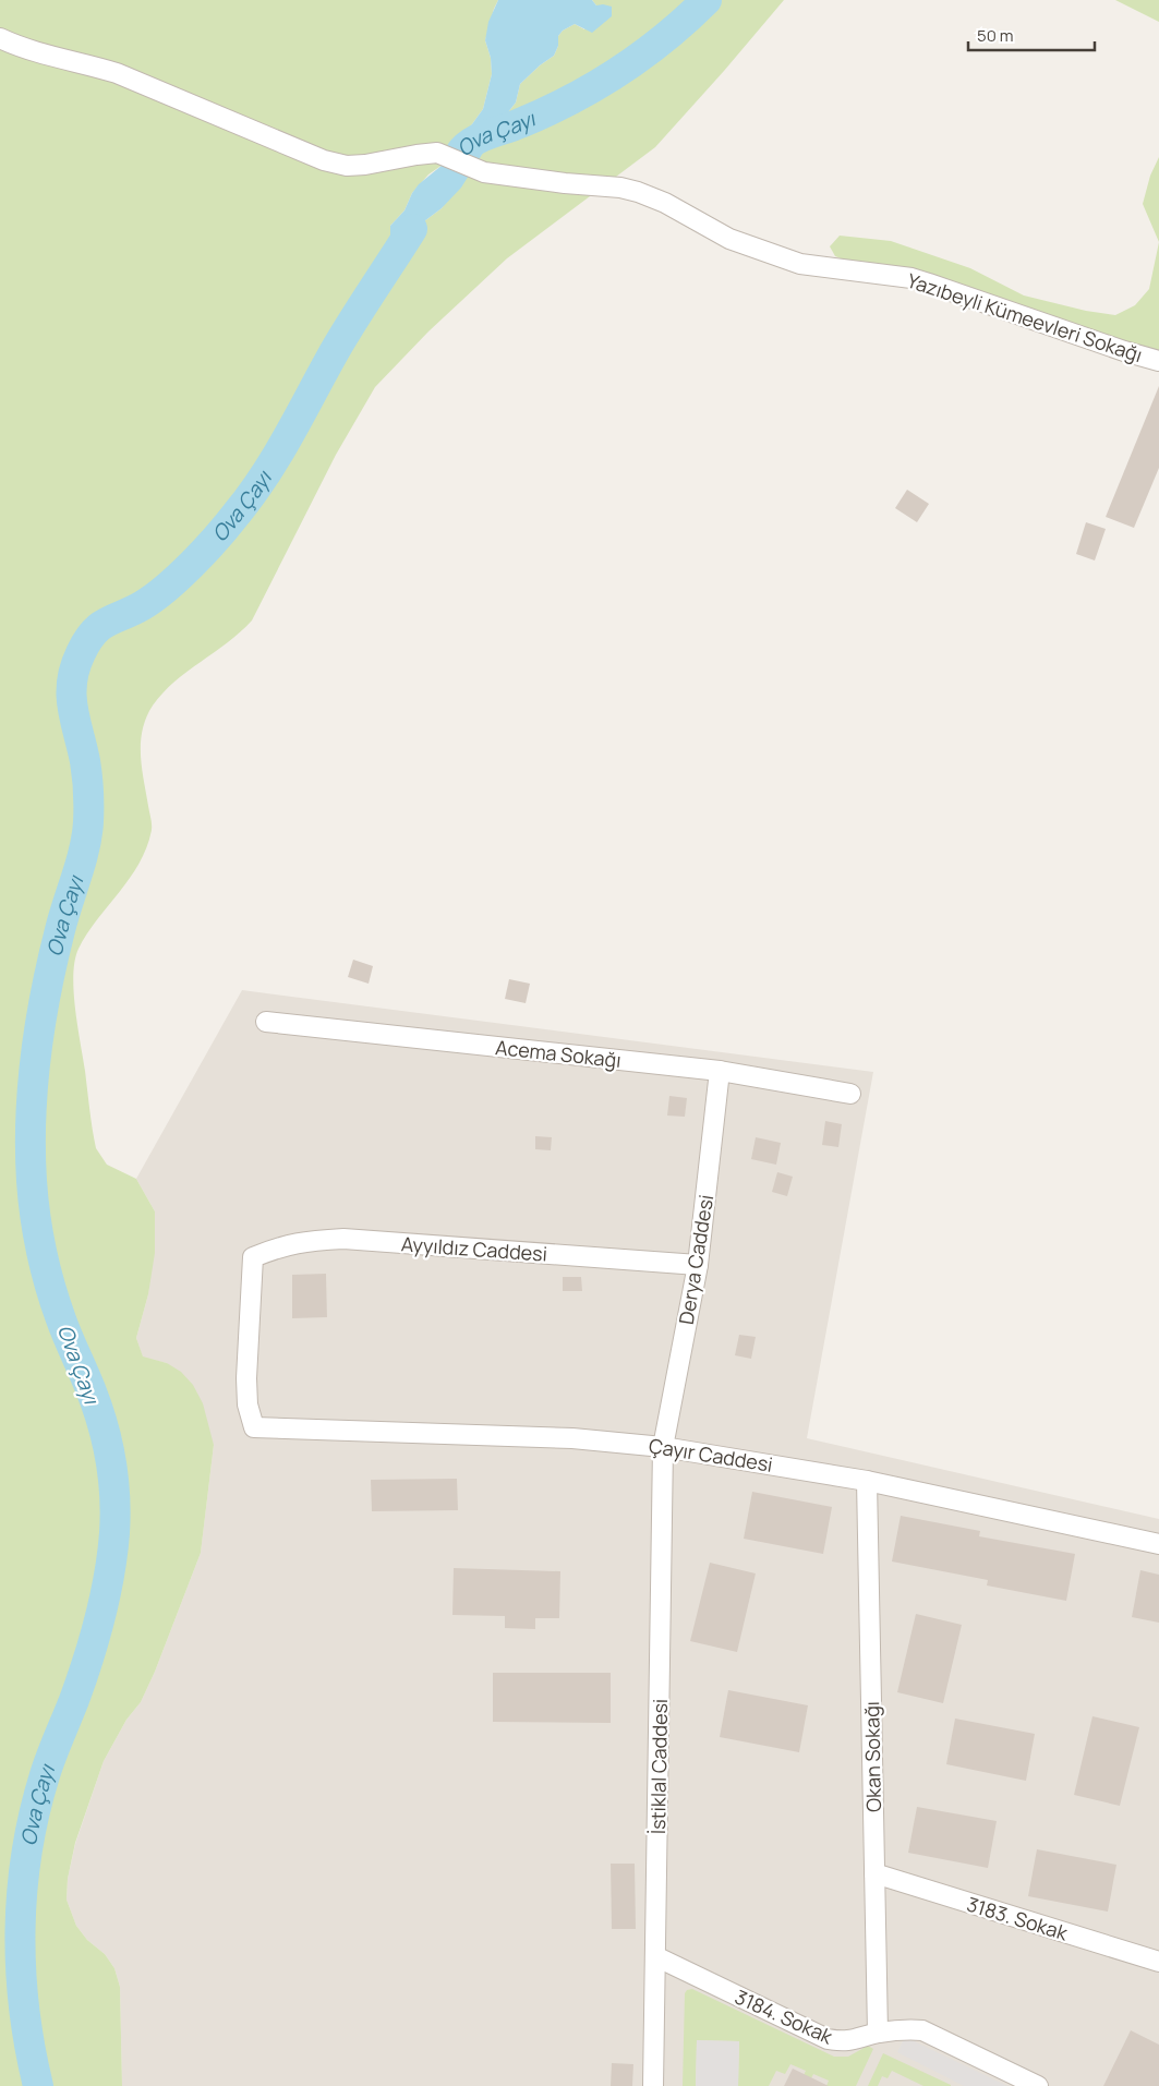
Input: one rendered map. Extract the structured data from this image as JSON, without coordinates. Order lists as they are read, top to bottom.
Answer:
{
  "streets": {
    "street": [
      "Yazıbeyli Kümeevleri Sokağı",
      "Acema Sokağı",
      "Ayyıldız Caddesi",
      "Derya Caddesi",
      "Çayır Caddesi",
      "Okan Sokağı",
      "İstiklal Caddesi",
      "3183. Sokak",
      "3184. Sokak"
    ]
  },
  "crossings": [
    ["Acema Sokağı", "Derya Caddesi"],
    ["Ayyıldız Caddesi", "Derya Caddesi"],
    ["Ayyıldız Caddesi", "Çayır Caddesi"],
    ["Derya Caddesi", "Çayır Caddesi"],
    ["Derya Caddesi", "İstiklal Caddesi"],
    ["Çayır Caddesi", "Okan Sokağı"],
    ["Çayır Caddesi", "İstiklal Caddesi"],
    ["Okan Sokağı", "3183. Sokak"],
    ["Okan Sokağı", "3184. Sokak"],
    ["İstiklal Caddesi", "3184. Sokak"]
  ],
  "water": ["Ova Çayı"],
  "scale_bar": "50 m"
}
